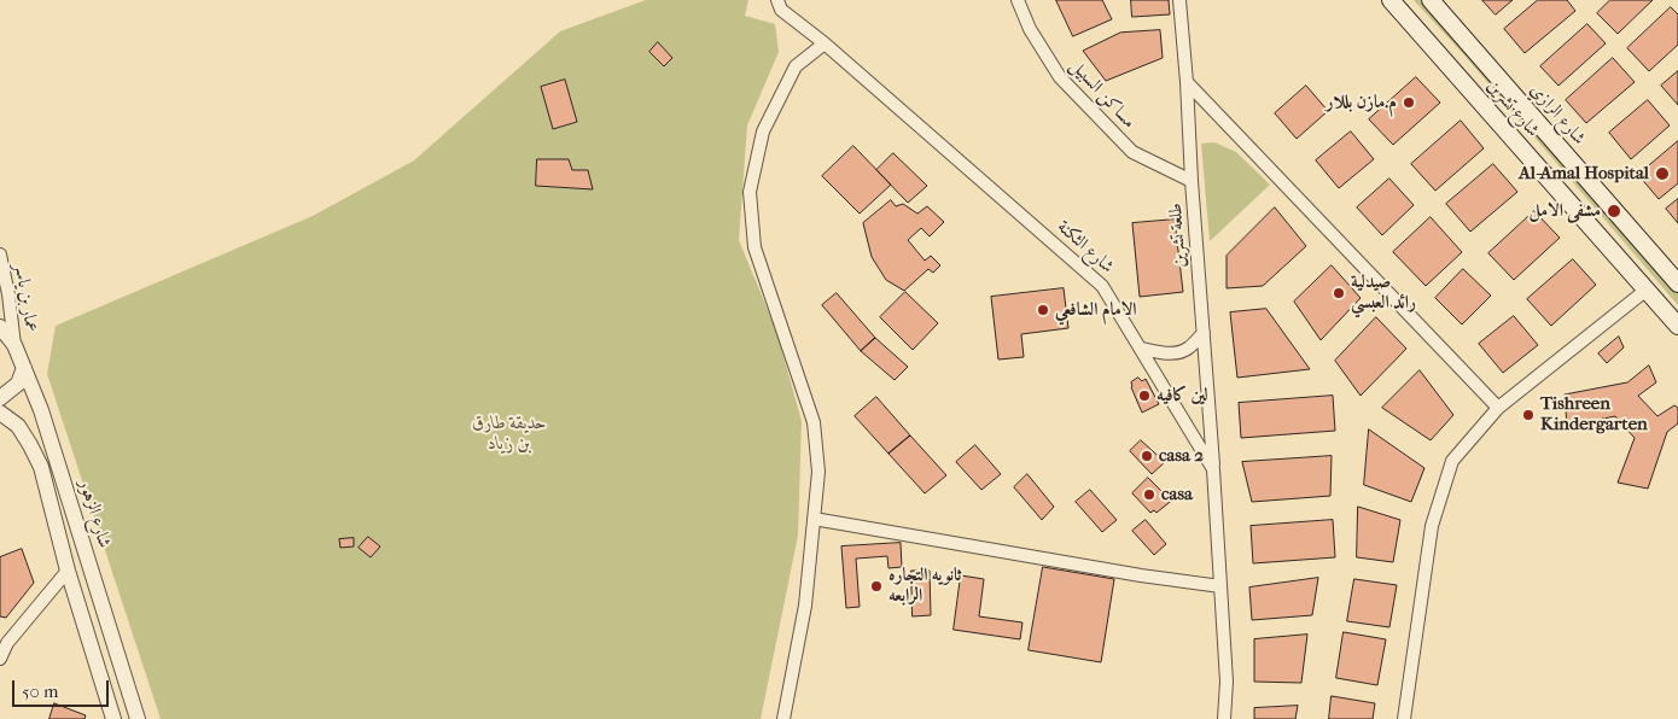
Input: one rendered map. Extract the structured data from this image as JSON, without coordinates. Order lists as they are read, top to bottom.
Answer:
{
  "streets": {
    "main road": ["شارع تشرين", "شارع الرازي"],
    "street": [
      "مساكن السبيل",
      "طلعة تشرين",
      "شارع الثكنة",
      "عمار بن ياسر",
      "شارع الزهور"
    ]
  },
  "crossings": [
    ["مساكن السبيل", "طلعة تشرين"],
    ["طلعة تشرين", "شارع الثكنة"],
    ["عمار بن ياسر", "شارع الزهور"]
  ],
  "parks": ["حديقة طارق بن زياد"],
  "places": [
    "م.مازن بللار",
    "Al-Amal Hospital",
    "مشفى الامل",
    "صيدلية رائد العبسي",
    "الامام الشافعي",
    "لين كافيه",
    "Tishreen Kindergarten",
    "casa 2",
    "casa",
    "ثانويه التجاره الرابعه"
  ],
  "scale_bar": "50 m"
}
